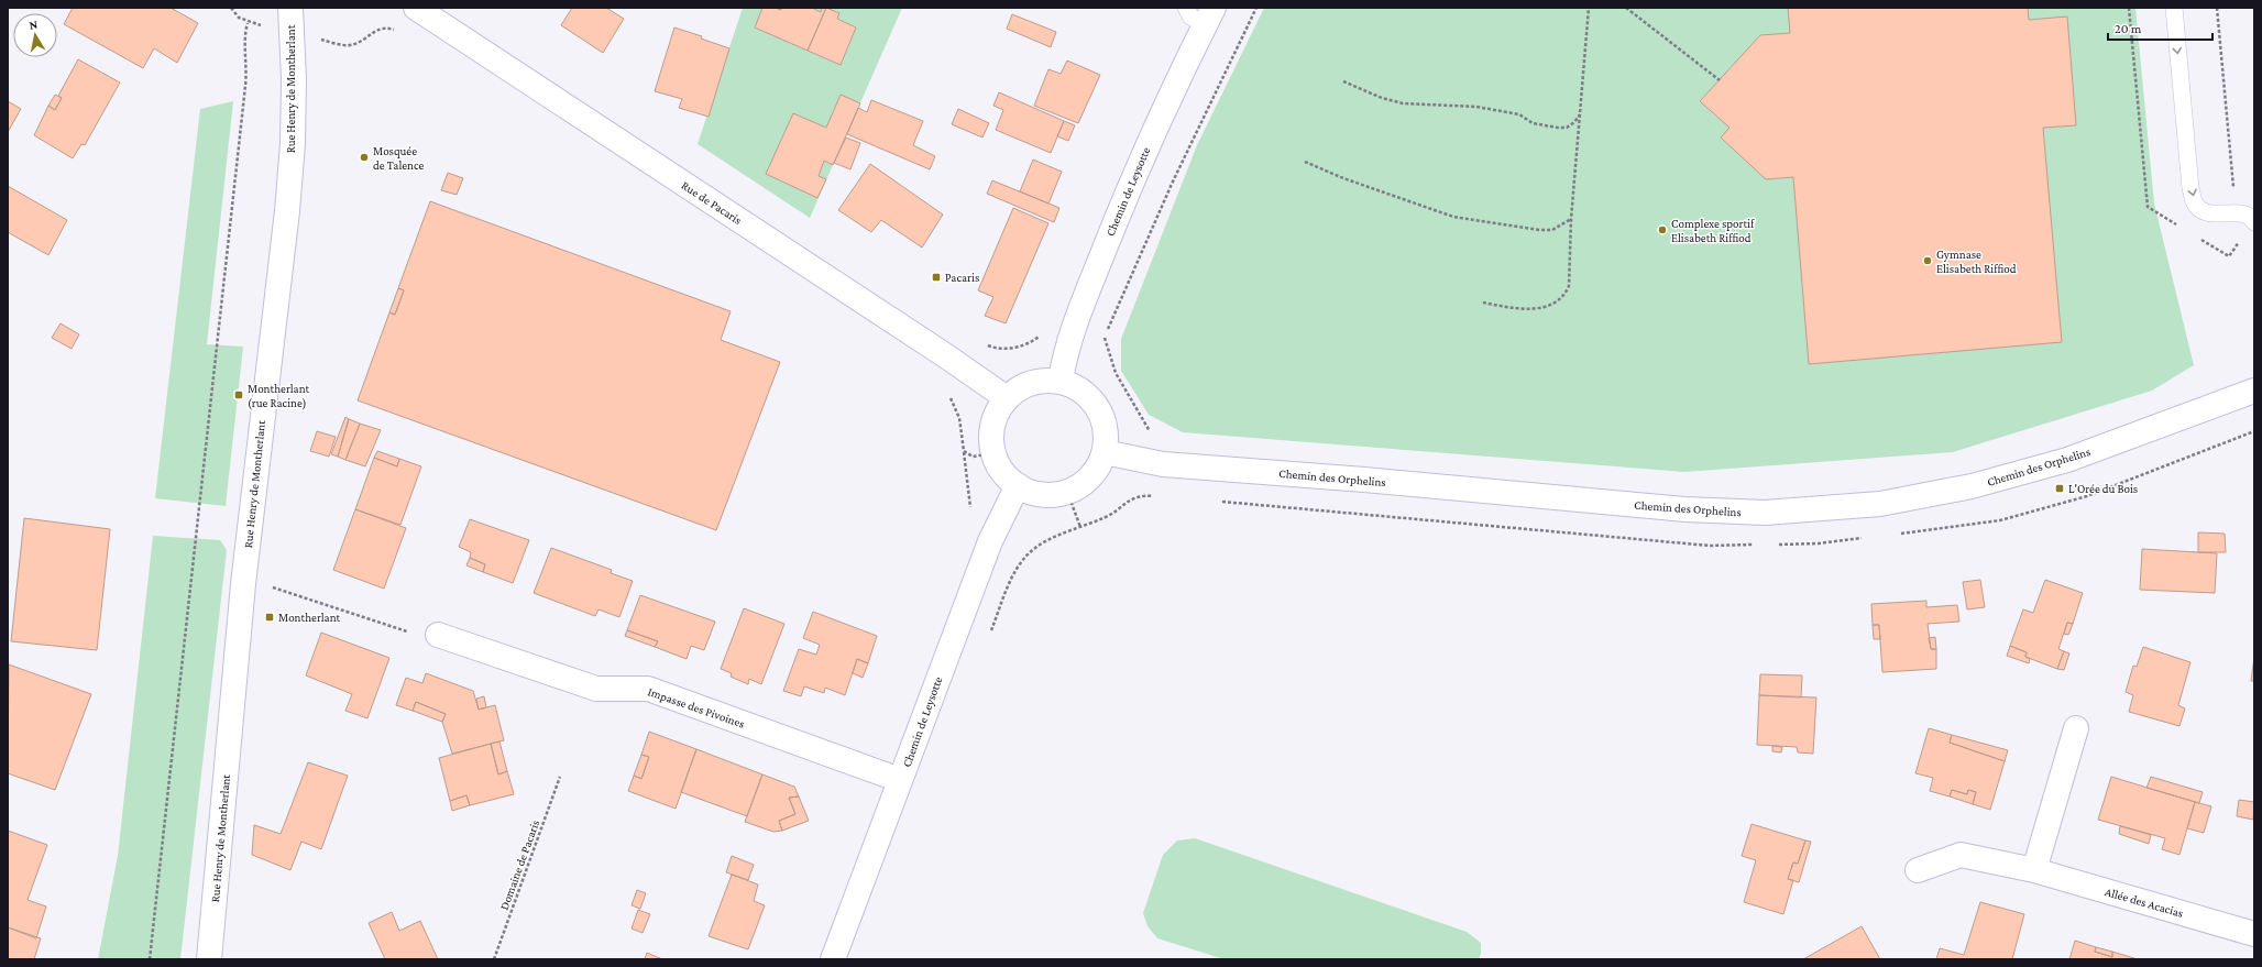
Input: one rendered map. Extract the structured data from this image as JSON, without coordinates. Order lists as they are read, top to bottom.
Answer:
{
  "streets": {
    "street": [
      "Rue Henry de Montherlant",
      "Chemin de Leysotte",
      "Rue de Pacaris",
      "Chemin des Orphelins",
      "Impasse des Pivoines",
      "Allée des Acacias"
    ],
    "path": ["Domaine de Pacaris"]
  },
  "crossings": [
    ["Chemin de Leysotte", "Rue de Pacaris"],
    ["Chemin de Leysotte", "Chemin des Orphelins"],
    ["Chemin de Leysotte", "Impasse des Pivoines"],
    ["Rue de Pacaris", "Chemin des Orphelins"]
  ],
  "places": {
    "other": ["Mosquée de Talence", "Complexe sportif Elisabeth Riffiod", "Gymnase Elisabeth Riffiod"],
    "transit": [
      "Pacaris",
      "Montherlant (rue Racine)",
      "L'Orée du Bois",
      "Montherlant"
    ]
  },
  "scale_bar": "20 m",
  "north": "top"
}
